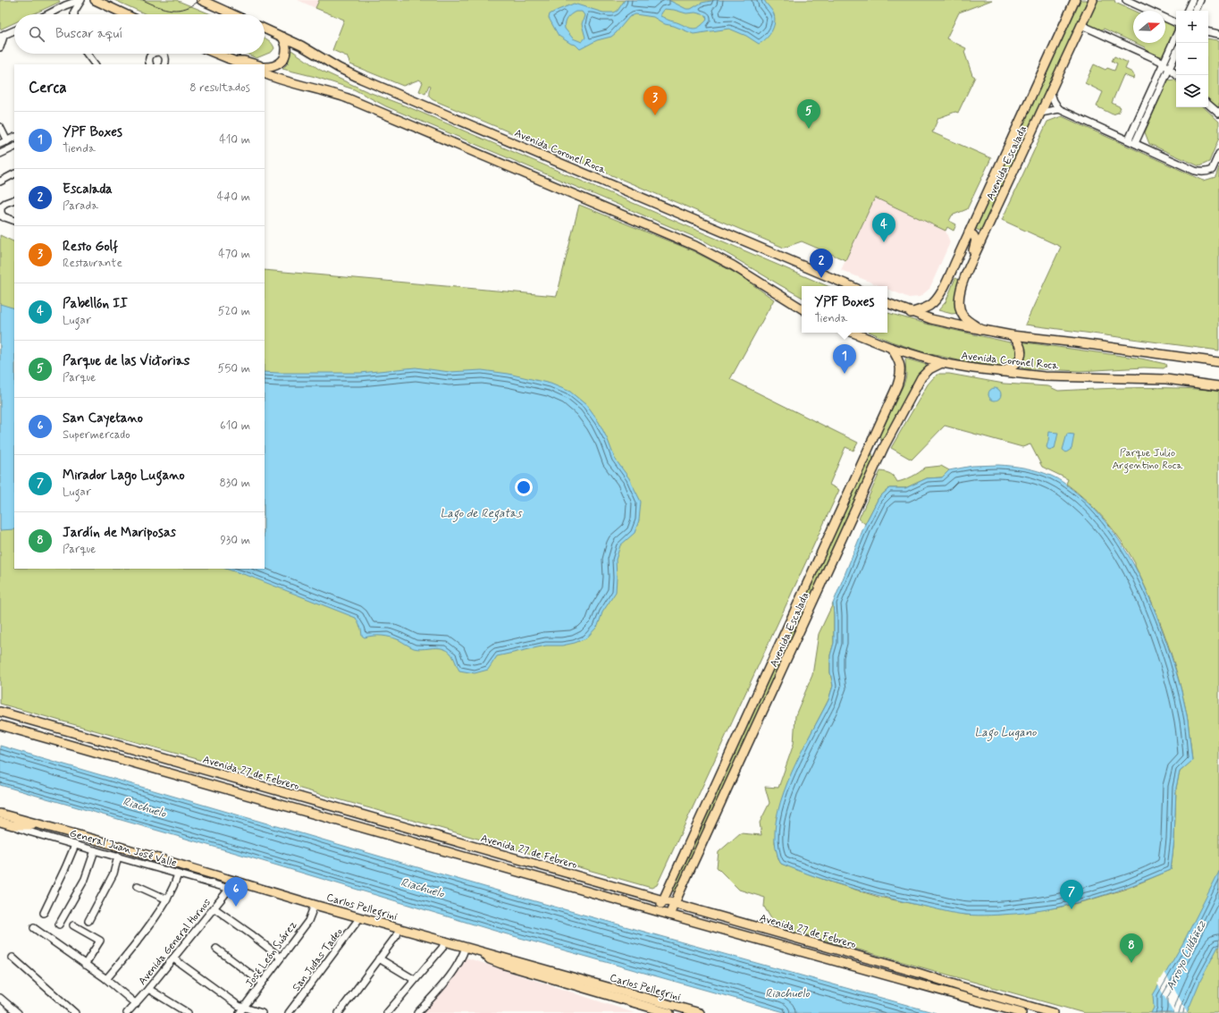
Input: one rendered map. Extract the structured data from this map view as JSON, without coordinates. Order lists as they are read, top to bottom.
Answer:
{
  "streets": {
    "main road": [
      "Avenida Coronel Roca",
      "Avenida Escalada",
      "Avenida 27 de Febrero",
      "General Juan José Valle",
      "Carlos Pellegrini"
    ],
    "street": ["Avenida General Hornos", "José León Suárez", "San Judas Tadeo"]
  },
  "crossings": [
    ["Avenida Coronel Roca", "Avenida Escalada"],
    ["Avenida Escalada", "Avenida 27 de Febrero"],
    ["General Juan José Valle", "Carlos Pellegrini"],
    ["General Juan José Valle", "Avenida General Hornos"],
    ["Carlos Pellegrini", "Avenida General Hornos"],
    ["Carlos Pellegrini", "José León Suárez"],
    ["Carlos Pellegrini", "San Judas Tadeo"]
  ],
  "water": [
    "Lago de Regatas",
    "Lago Lugano",
    "Riachuelo",
    "Arroyo Cildáñez"
  ],
  "parks": ["Parque Julio Argentino Roca"],
  "north": "right",
  "page": {
    "map_buttons": ["+", "−"],
    "search": "Buscar aquí",
    "heading": ["Cerca", "8 resultados"],
    "pins": [
      "3",
      "5",
      "4",
      "2",
      "1",
      "6",
      "7",
      "8"
    ],
    "list": [
      {
        "mark": "1",
        "name": "YPF Boxes",
        "note": "Tienda",
        "value": "410 m"
      },
      {
        "mark": "2",
        "name": "Escalada",
        "note": "Parada",
        "value": "440 m"
      },
      {
        "mark": "3",
        "name": "Resto Golf",
        "note": "Restaurante",
        "value": "470 m"
      },
      {
        "mark": "4",
        "name": "Pabellón II",
        "note": "Lugar",
        "value": "520 m"
      },
      {
        "mark": "5",
        "name": "Parque de las Victorias",
        "note": "Parque",
        "value": "550 m"
      },
      {
        "mark": "6",
        "name": "San Cayetano",
        "note": "Supermercado",
        "value": "610 m"
      },
      {
        "mark": "7",
        "name": "Mirador Lago Lugano",
        "note": "Lugar",
        "value": "830 m"
      },
      {
        "mark": "8",
        "name": "Jardín de Mariposas",
        "note": "Parque",
        "value": "930 m"
      }
    ],
    "popup": ["YPF Boxes", "Tienda"]
  }
}
